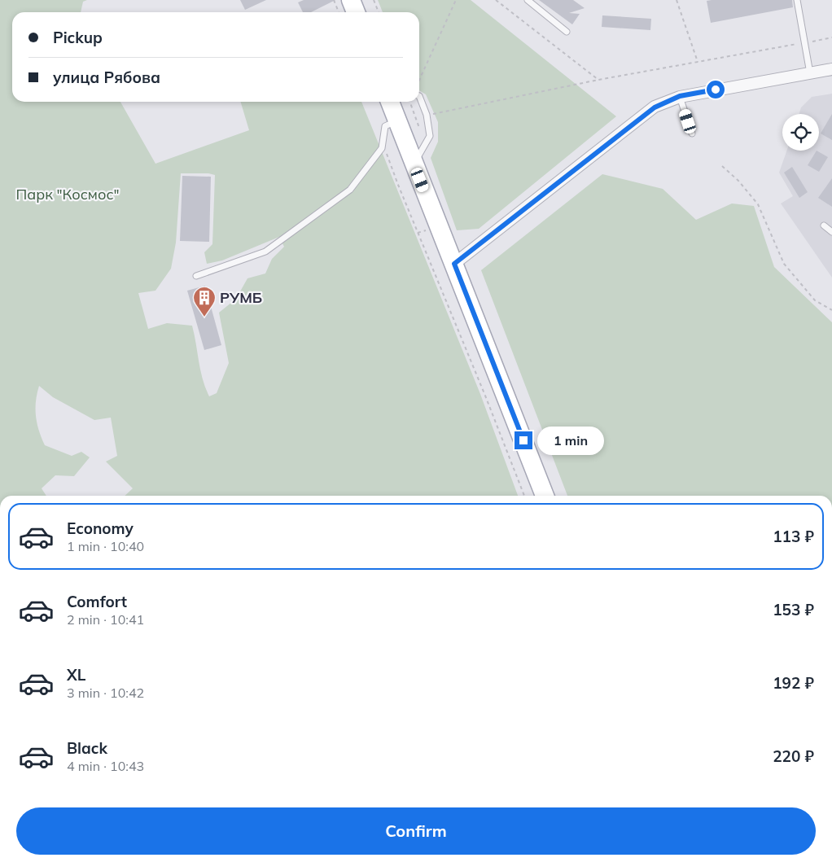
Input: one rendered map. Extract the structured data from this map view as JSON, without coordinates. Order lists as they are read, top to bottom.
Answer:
{
  "parks": ["Парк \"Космос\""],
  "places": {
    "building": ["РУМБ"]
  },
  "page": {
    "banner": ["Pickup", "улица Рябова"],
    "bubble": "1 min",
    "list": [
      {
        "name": "Economy",
        "note": "1 min · 10:40",
        "value": "113 ₽"
      },
      {
        "name": "Comfort",
        "note": "2 min · 10:41",
        "value": "153 ₽"
      },
      {
        "name": "XL",
        "note": "3 min · 10:42",
        "value": "192 ₽"
      },
      {
        "name": "Black",
        "note": "4 min · 10:43",
        "value": "220 ₽"
      }
    ],
    "buttons": "Confirm"
  }
}
